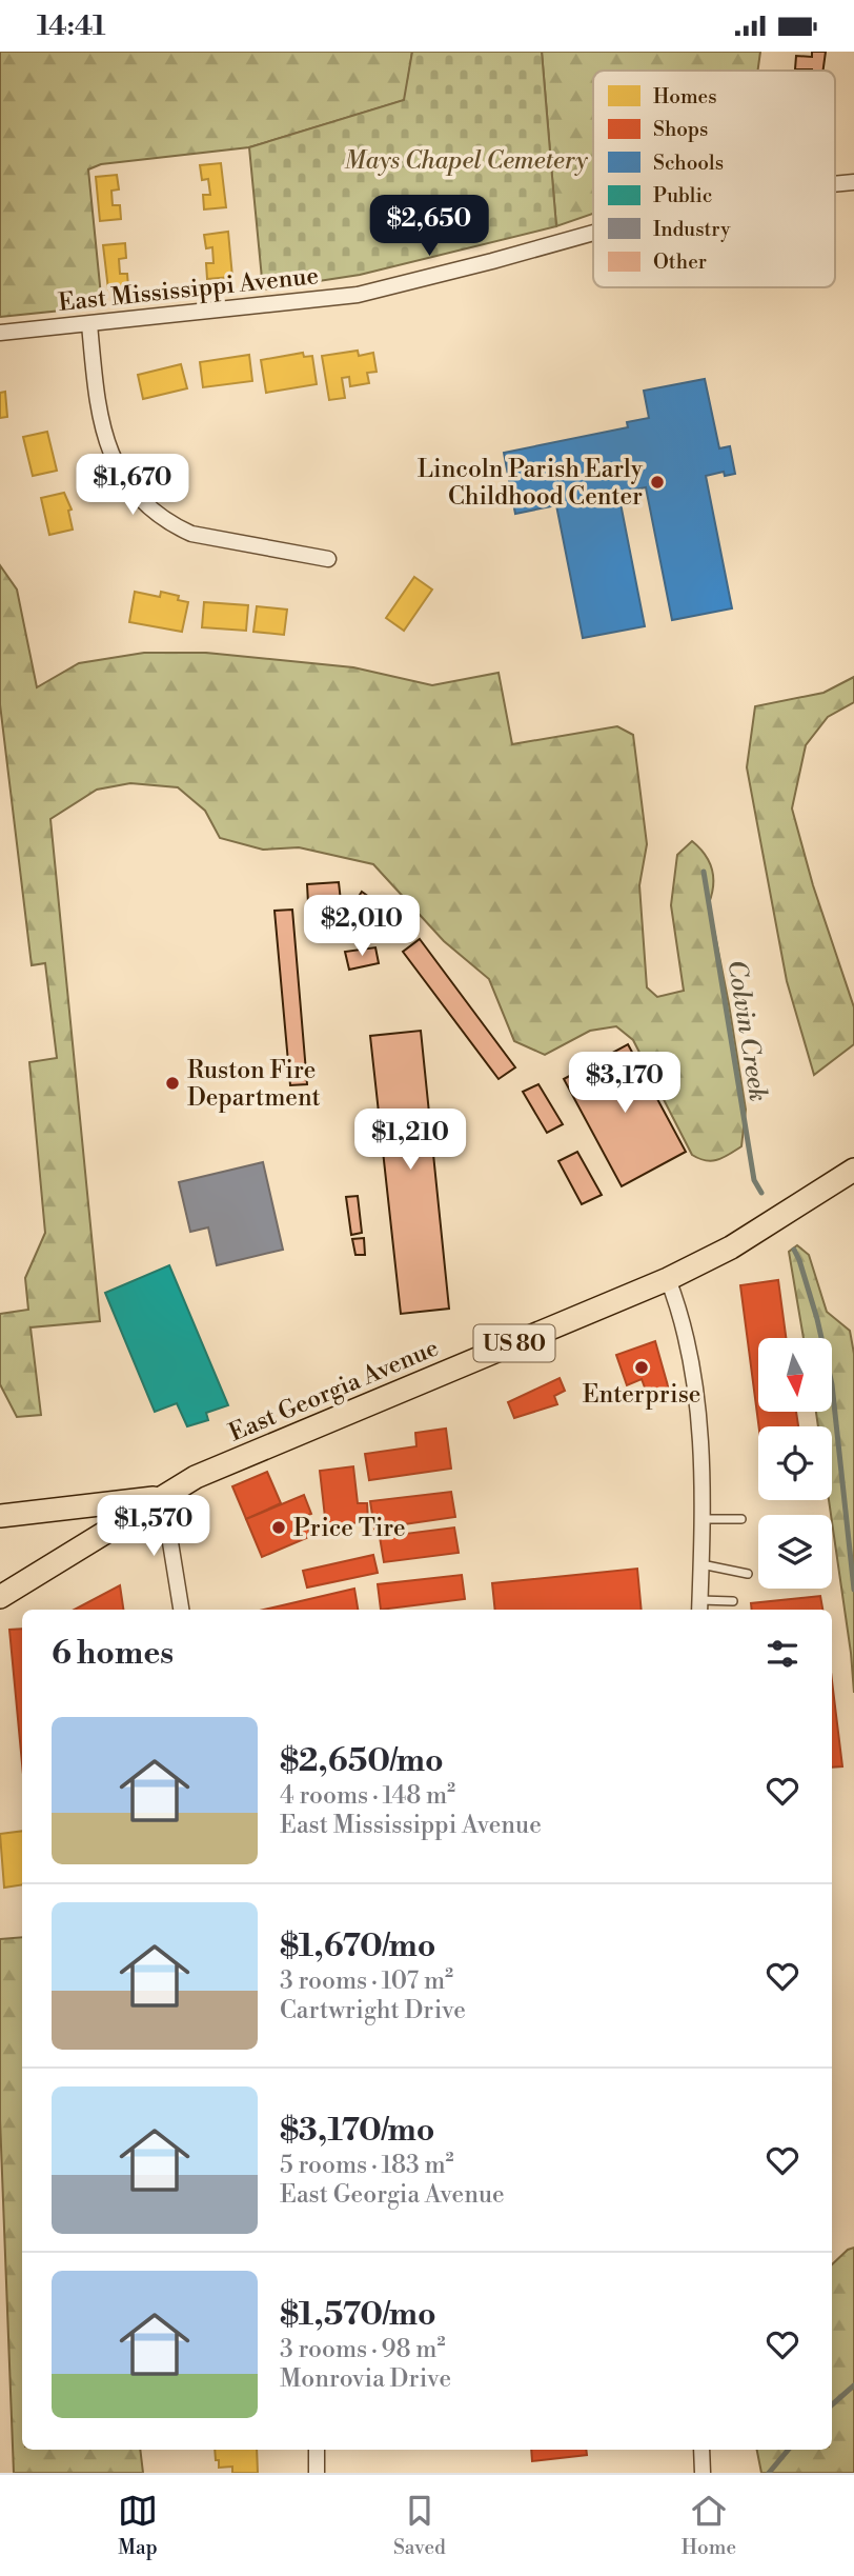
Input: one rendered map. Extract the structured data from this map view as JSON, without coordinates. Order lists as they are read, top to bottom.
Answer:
{
  "streets": {
    "main road": ["US 80", "East Georgia Avenue"],
    "street": ["East Mississippi Avenue"]
  },
  "water": ["Colvin Creek"],
  "parks": ["Mays Chapel Cemetery"],
  "places": [
    "Lincoln Parish Early Childhood Center",
    "Ruston Fire Department",
    "Enterprise",
    "Price Tire"
  ],
  "legend": [
    "Homes",
    "Shops",
    "Schools",
    "Public",
    "Industry",
    "Other"
  ],
  "north": "bottom",
  "page": {
    "status": "14:41",
    "price": [
      "$2,650",
      "$1,670",
      "$2,010",
      "$3,170",
      "$1,210",
      "$1,570"
    ],
    "heading": "6 homes",
    "list": [
      {
        "name": "$2,650/mo",
        "note": "4 rooms · 148 m² · East Mississippi Avenue"
      },
      {
        "name": "$1,670/mo",
        "note": "3 rooms · 107 m² · Cartwright Drive"
      },
      {
        "name": "$3,170/mo",
        "note": "5 rooms · 183 m² · East Georgia Avenue"
      },
      {
        "name": "$1,570/mo",
        "note": "3 rooms · 98 m² · Monrovia Drive"
      }
    ],
    "tabs": ["Map", "Saved", "Home"]
  }
}
